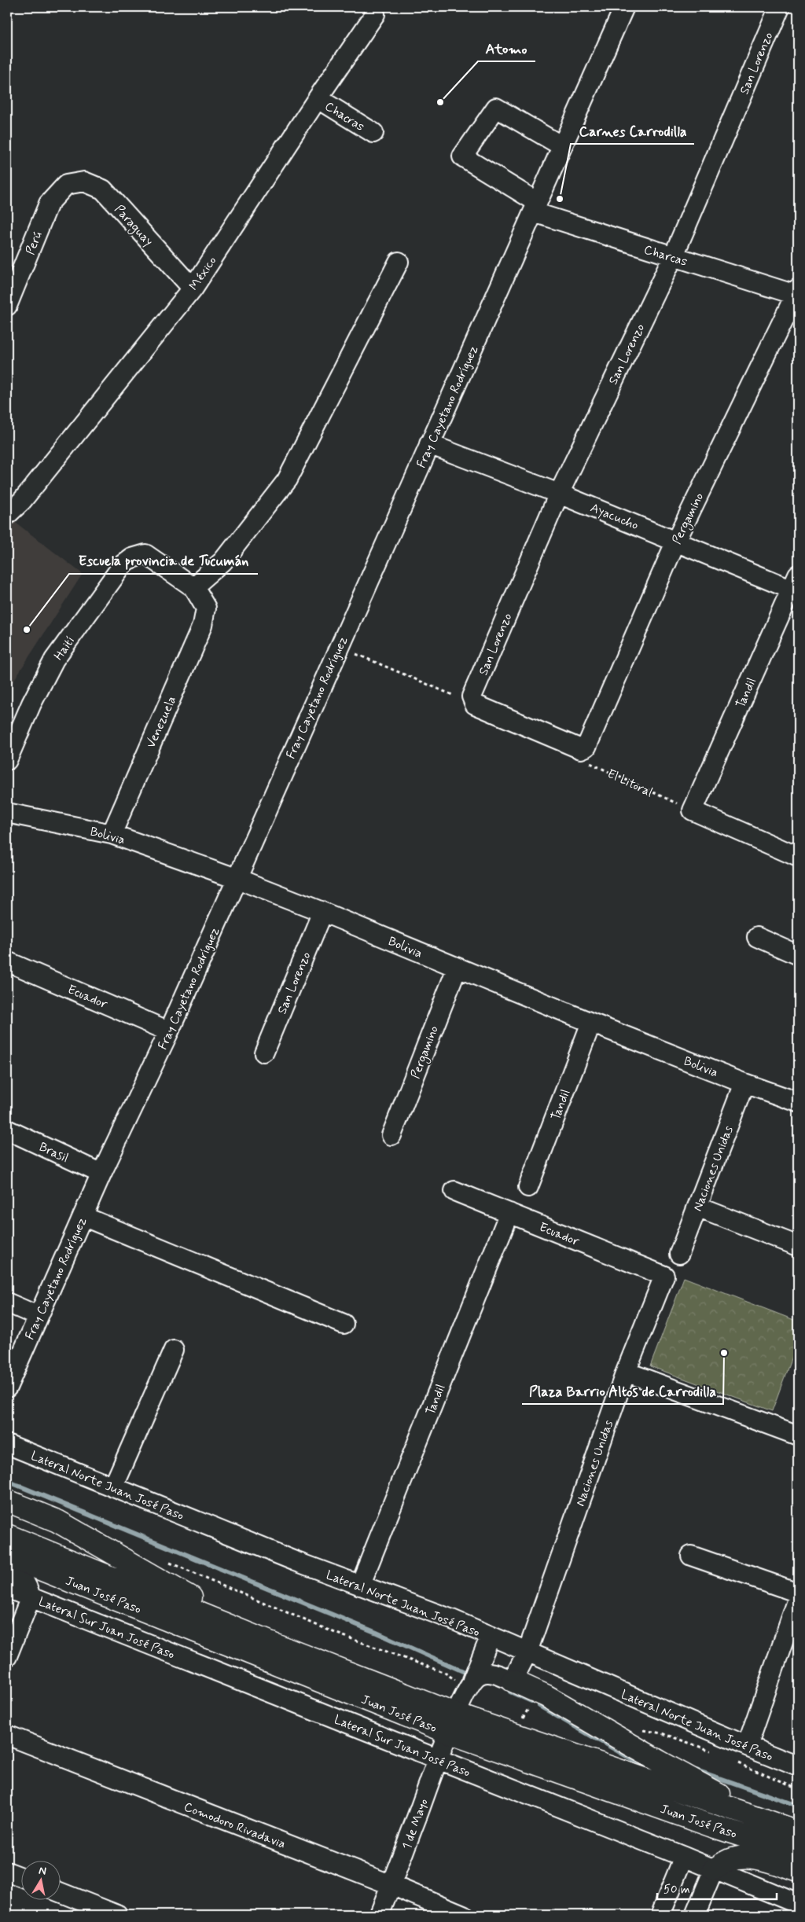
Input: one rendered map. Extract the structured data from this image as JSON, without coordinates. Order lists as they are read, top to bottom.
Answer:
{
  "streets": {
    "highway": ["Juan José Paso"],
    "street": [
      "San Lorenzo",
      "Chacras",
      "Paraguay",
      "Perú",
      "Charcas",
      "México",
      "Fray Cayetano Rodríguez",
      "Ayacucho",
      "Pergamino",
      "Haití",
      "Tandil",
      "Venezuela",
      "Bolivia",
      "Ecuador",
      "Brasil",
      "Naciones Unidas",
      "Lateral Norte Juan José Paso",
      "Lateral Sur Juan José Paso",
      "1 de Mayo",
      "Comodoro Rivadavia"
    ],
    "path": ["El Litoral"]
  },
  "crossings": [
    ["San Lorenzo", "Charcas"],
    ["San Lorenzo", "Ayacucho"],
    ["San Lorenzo", "Bolivia"],
    ["Chacras", "México"],
    ["Paraguay", "Perú"],
    ["Paraguay", "México"],
    ["Charcas", "Fray Cayetano Rodríguez"],
    ["Charcas", "Pergamino"],
    ["Fray Cayetano Rodríguez", "Ayacucho"],
    ["Fray Cayetano Rodríguez", "Bolivia"],
    ["Fray Cayetano Rodríguez", "Ecuador"],
    ["Fray Cayetano Rodríguez", "Brasil"],
    ["Ayacucho", "Pergamino"],
    ["Ayacucho", "Tandil"],
    ["Pergamino", "El Litoral"],
    ["Pergamino", "Bolivia"],
    ["Haití", "Venezuela"],
    ["Tandil", "El Litoral"],
    ["Tandil", "Bolivia"],
    ["Tandil", "Ecuador"],
    ["Tandil", "Lateral Norte Juan José Paso"],
    ["Venezuela", "Bolivia"],
    ["Bolivia", "Naciones Unidas"],
    ["Ecuador", "Naciones Unidas"],
    ["Naciones Unidas", "Lateral Norte Juan José Paso"],
    ["Lateral Norte Juan José Paso", "1 de Mayo"],
    ["Juan José Paso", "1 de Mayo"],
    ["Lateral Sur Juan José Paso", "1 de Mayo"],
    ["1 de Mayo", "Comodoro Rivadavia"]
  ],
  "places": [
    "Atomo",
    "Carnes Carrodilla",
    "Escuela provincia de Tucumán",
    "Plaza Barrio Altos de Carrodilla"
  ],
  "scale_bar": "50 m",
  "north": "top"
}
